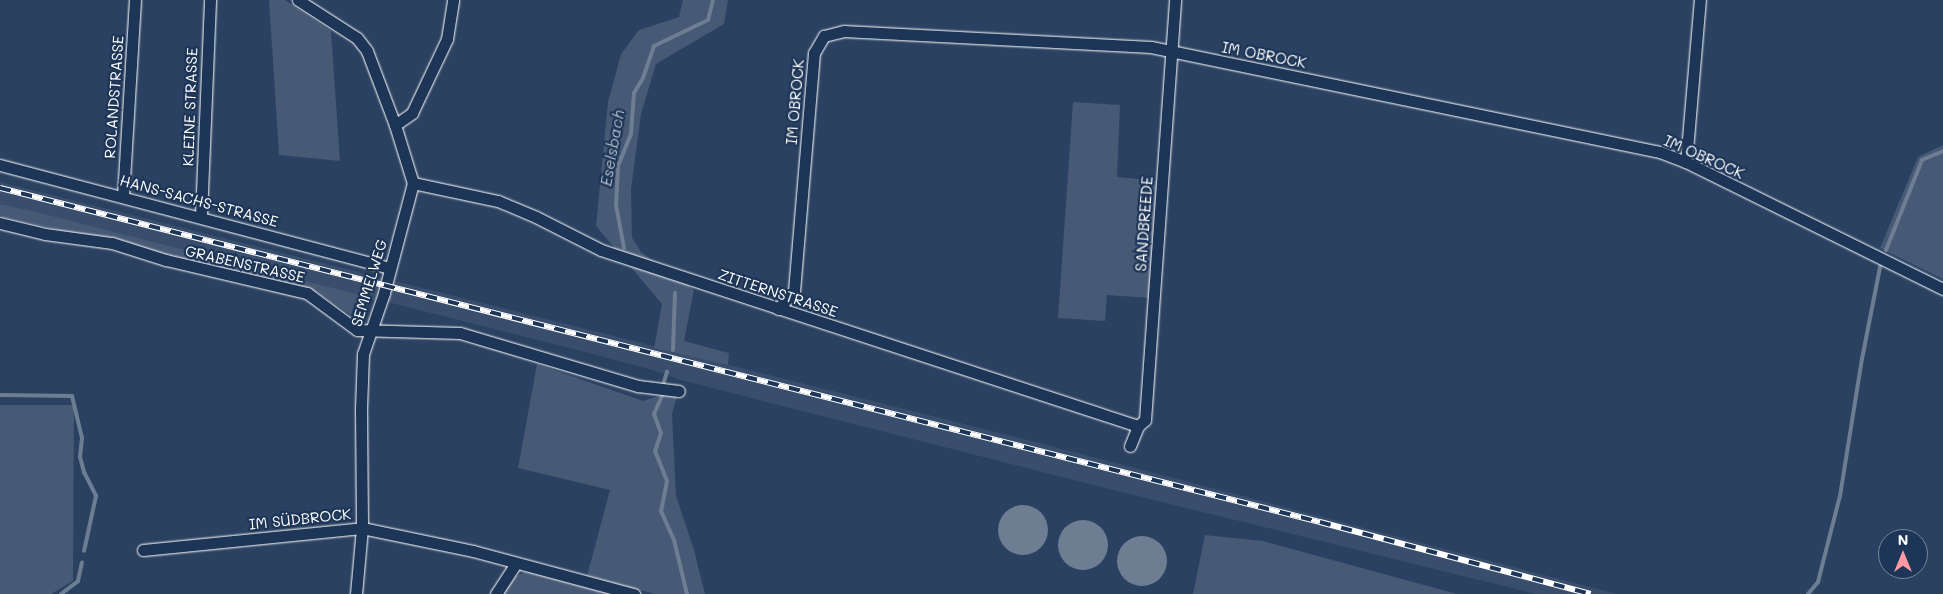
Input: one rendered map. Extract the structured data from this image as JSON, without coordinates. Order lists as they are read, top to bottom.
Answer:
{
  "streets": {
    "street": [
      "IM OBROCK",
      "ROLANDSTRASSE",
      "KLEINE STRASSE",
      "HANS-SACHS-STRASSE",
      "SANDBREEDE",
      "GRABENSTRASSE",
      "SEMMELWEG",
      "ZITTERNSTRASSE",
      "IM SÜDBROCK"
    ]
  },
  "crossings": [
    ["IM OBROCK", "SANDBREEDE"],
    ["IM OBROCK", "ZITTERNSTRASSE"],
    ["ROLANDSTRASSE", "HANS-SACHS-STRASSE"],
    ["KLEINE STRASSE", "HANS-SACHS-STRASSE"],
    ["HANS-SACHS-STRASSE", "SEMMELWEG"],
    ["SANDBREEDE", "ZITTERNSTRASSE"],
    ["GRABENSTRASSE", "SEMMELWEG"],
    ["SEMMELWEG", "ZITTERNSTRASSE"],
    ["SEMMELWEG", "IM SÜDBROCK"]
  ],
  "water": ["Eselsbach"],
  "north": "top"
}
